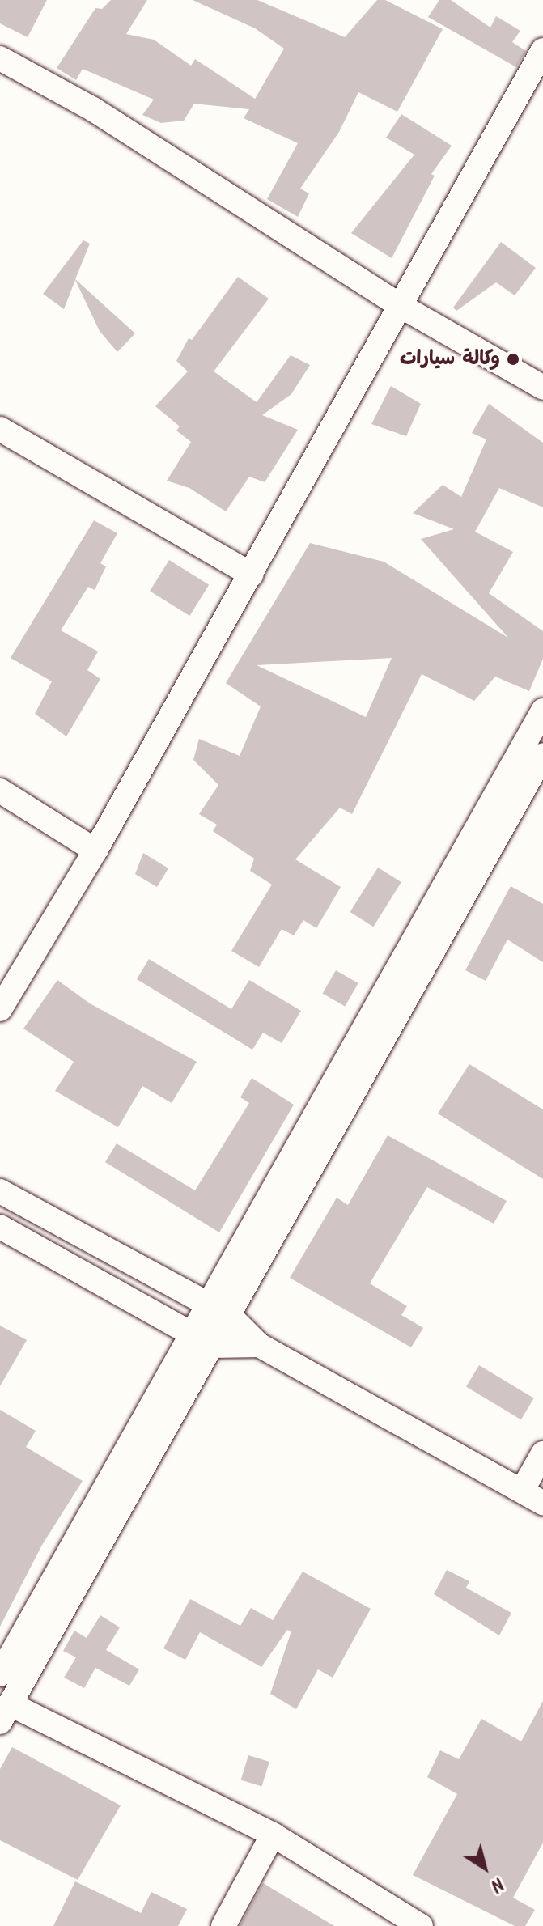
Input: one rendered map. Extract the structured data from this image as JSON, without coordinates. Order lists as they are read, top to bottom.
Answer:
{
  "places": ["وكالة سيارات"],
  "north": "bottom right"
}
